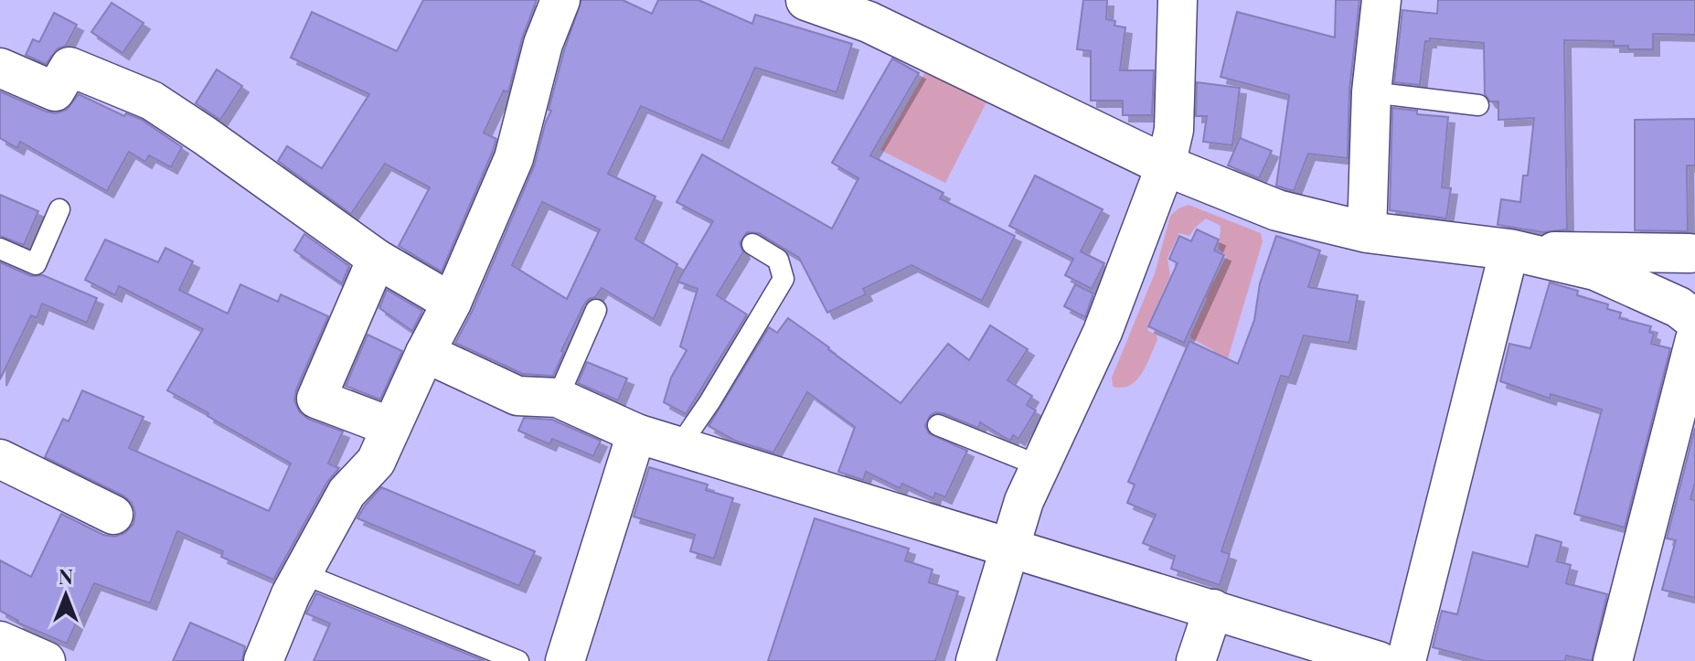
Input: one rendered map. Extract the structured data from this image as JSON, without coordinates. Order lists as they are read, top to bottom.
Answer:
{
  "north": "top"
}
